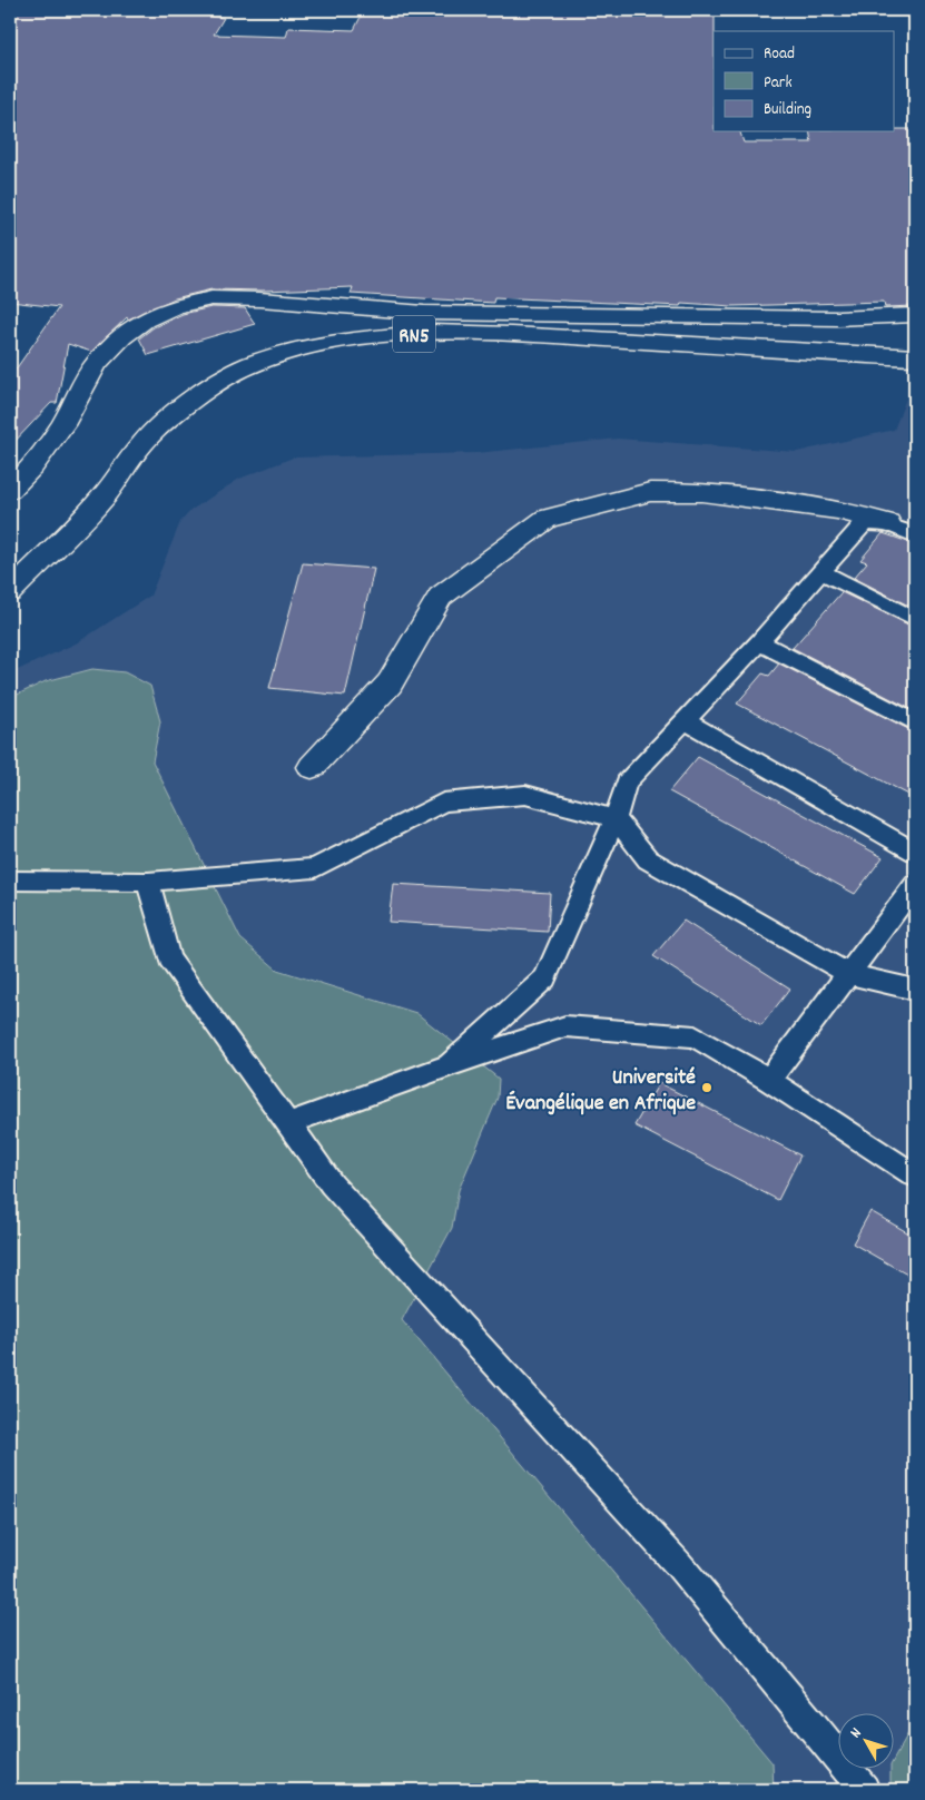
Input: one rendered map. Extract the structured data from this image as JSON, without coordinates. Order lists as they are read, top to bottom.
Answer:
{
  "streets": {
    "main road": ["RN5"]
  },
  "places": ["Université Évangélique en Afrique"],
  "legend": ["Road", "Park", "Building"],
  "north": "top left"
}
